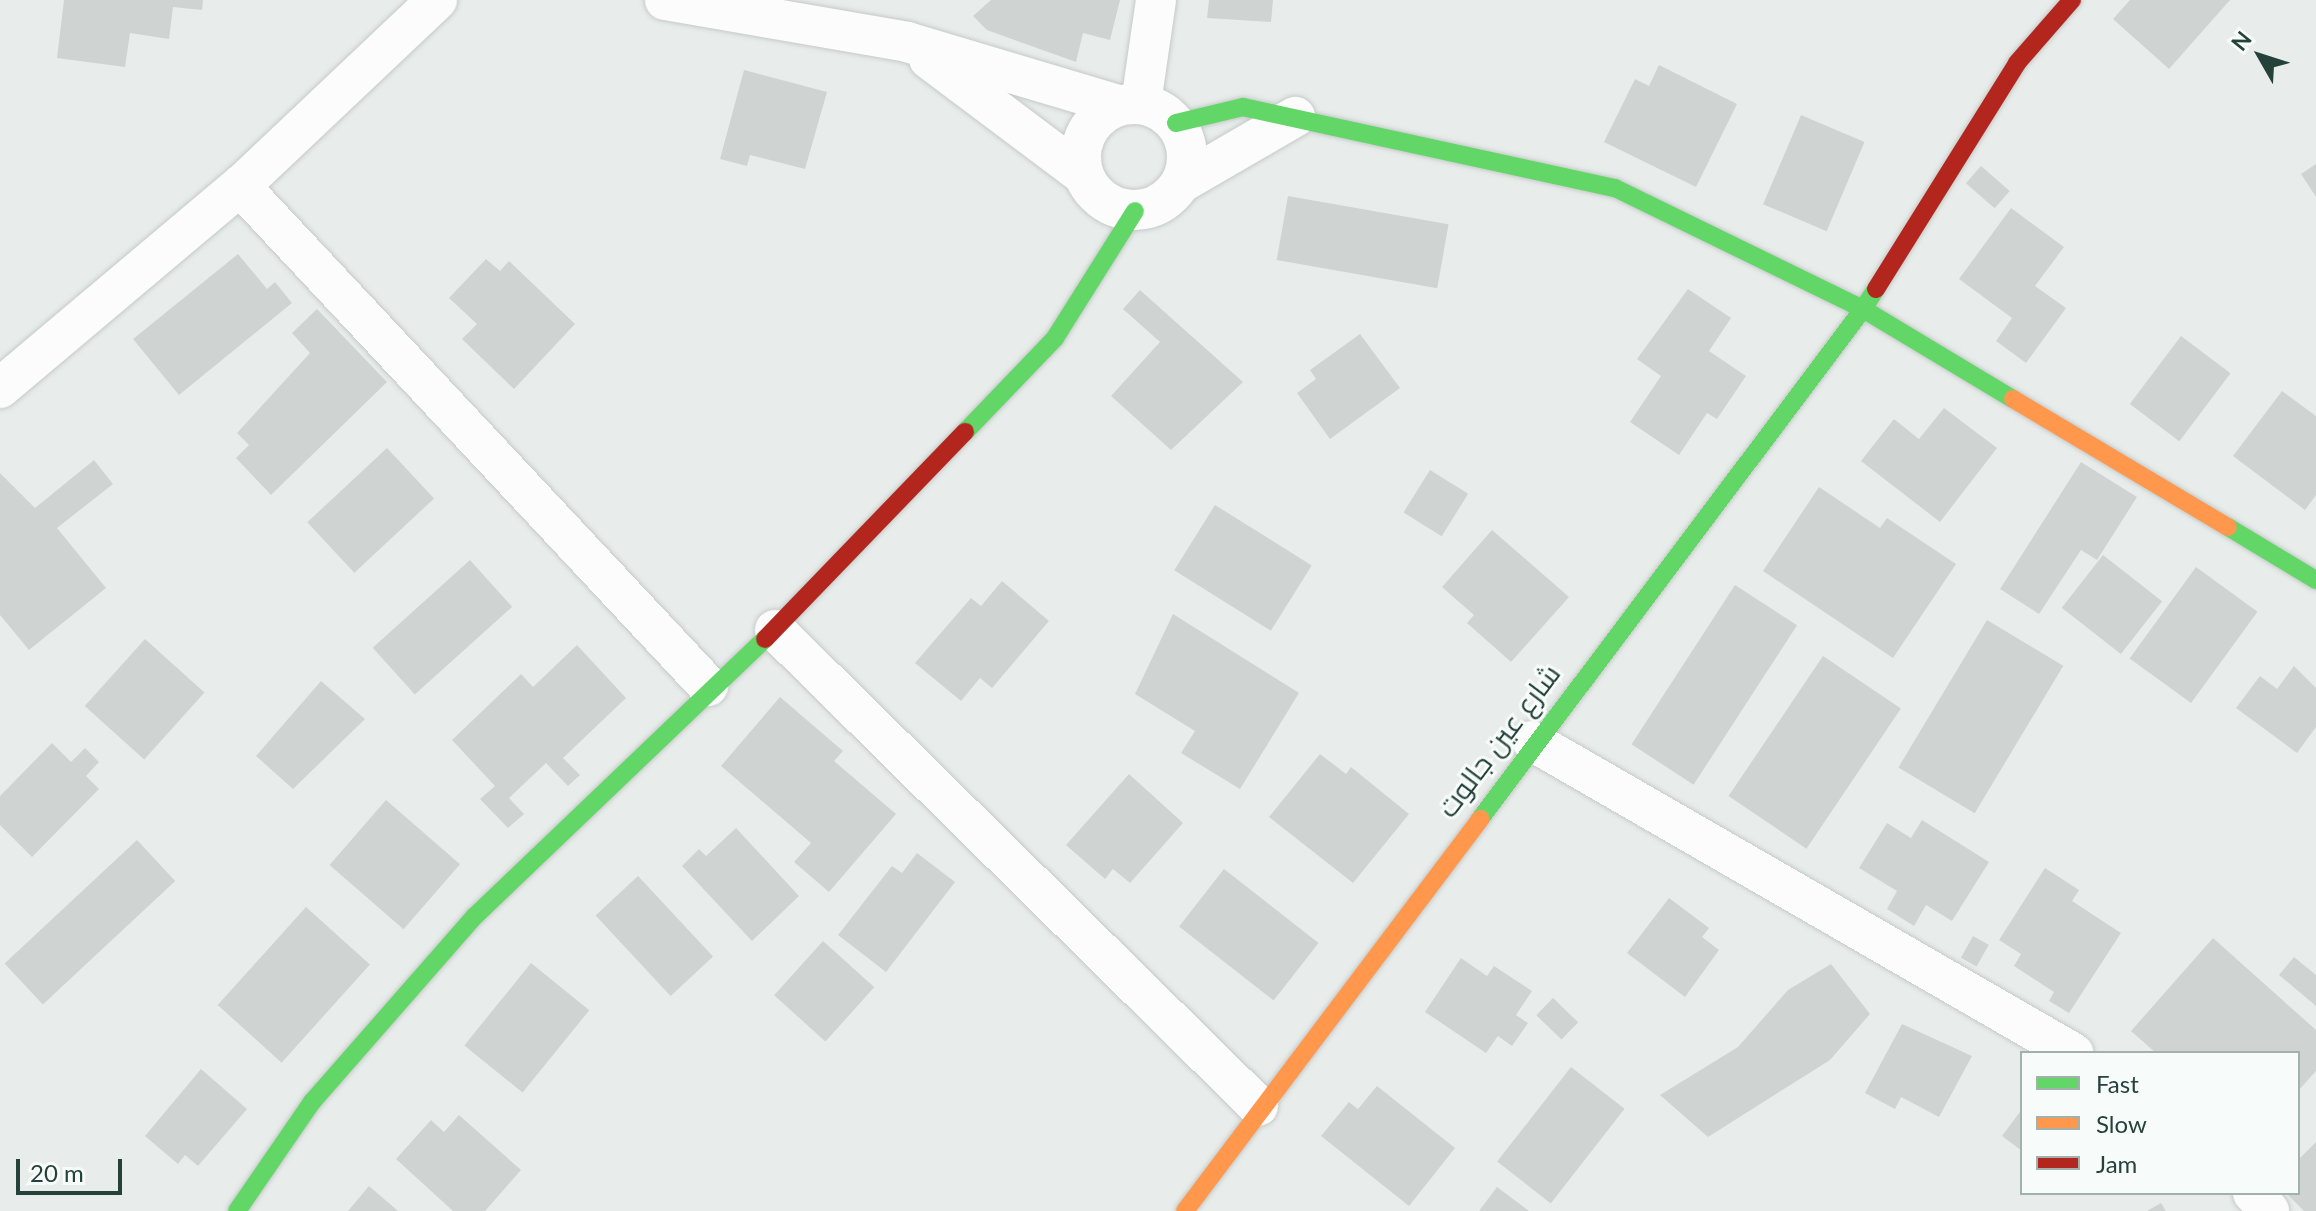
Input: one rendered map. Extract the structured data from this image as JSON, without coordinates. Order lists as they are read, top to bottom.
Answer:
{
  "streets": {
    "street": ["شارع عين جالوت"]
  },
  "legend": ["Fast", "Slow", "Jam"],
  "scale_bar": "20 m",
  "north": "top left"
}
